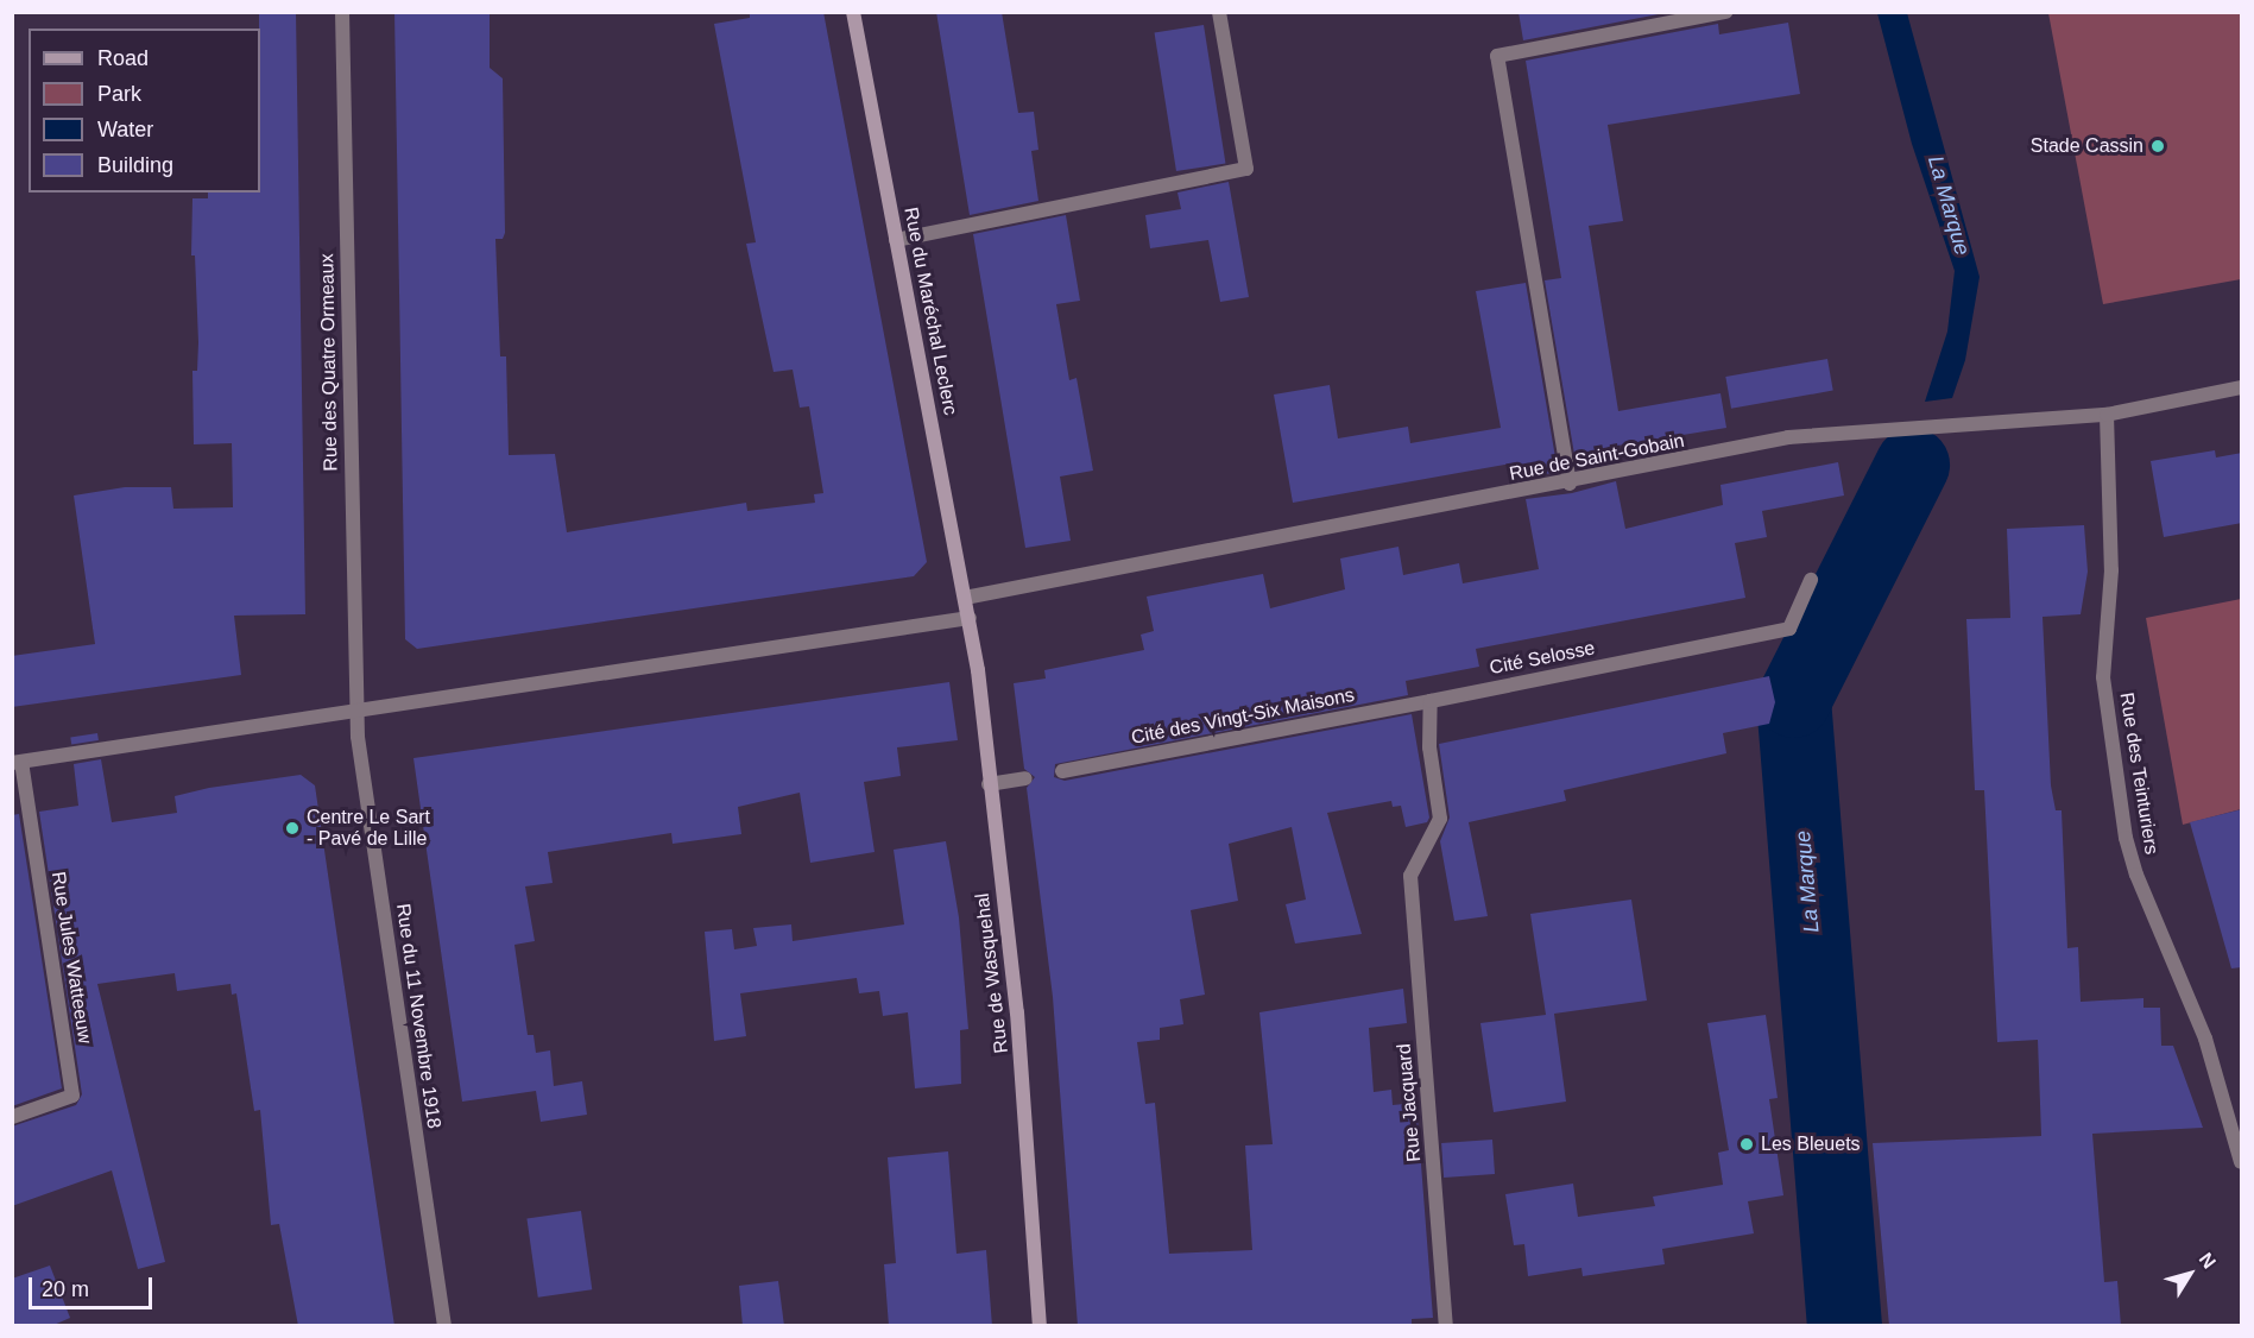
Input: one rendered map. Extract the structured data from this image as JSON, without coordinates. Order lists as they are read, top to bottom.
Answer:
{
  "streets": {
    "street": [
      "Rue du Maréchal Leclerc",
      "Rue des Quatre Ormeaux",
      "Rue de Saint-Gobain",
      "Cité Selosse",
      "Cité des Vingt-Six Maisons",
      "Rue des Teinturiers",
      "Rue Jules Watteeuw",
      "Rue de Wasquehal",
      "Rue du 11 Novembre 1918",
      "Rue Jacquard"
    ]
  },
  "crossings": [
    ["Rue du Maréchal Leclerc", "Rue de Saint-Gobain"],
    ["Rue du Maréchal Leclerc", "Rue de Wasquehal"],
    ["Rue des Quatre Ormeaux", "Rue du 11 Novembre 1918"],
    ["Rue de Saint-Gobain", "Rue des Teinturiers"],
    ["Cité Selosse", "Cité des Vingt-Six Maisons"],
    ["Cité Selosse", "Rue Jacquard"],
    ["Cité des Vingt-Six Maisons", "Rue Jacquard"]
  ],
  "water": ["La Marque"],
  "places": ["Stade Cassin", "Centre Le Sart - Pavé de Lille", "Les Bleuets"],
  "legend": [
    "Road",
    "Park",
    "Water",
    "Building"
  ],
  "scale_bar": "20 m",
  "north": "top right"
}
